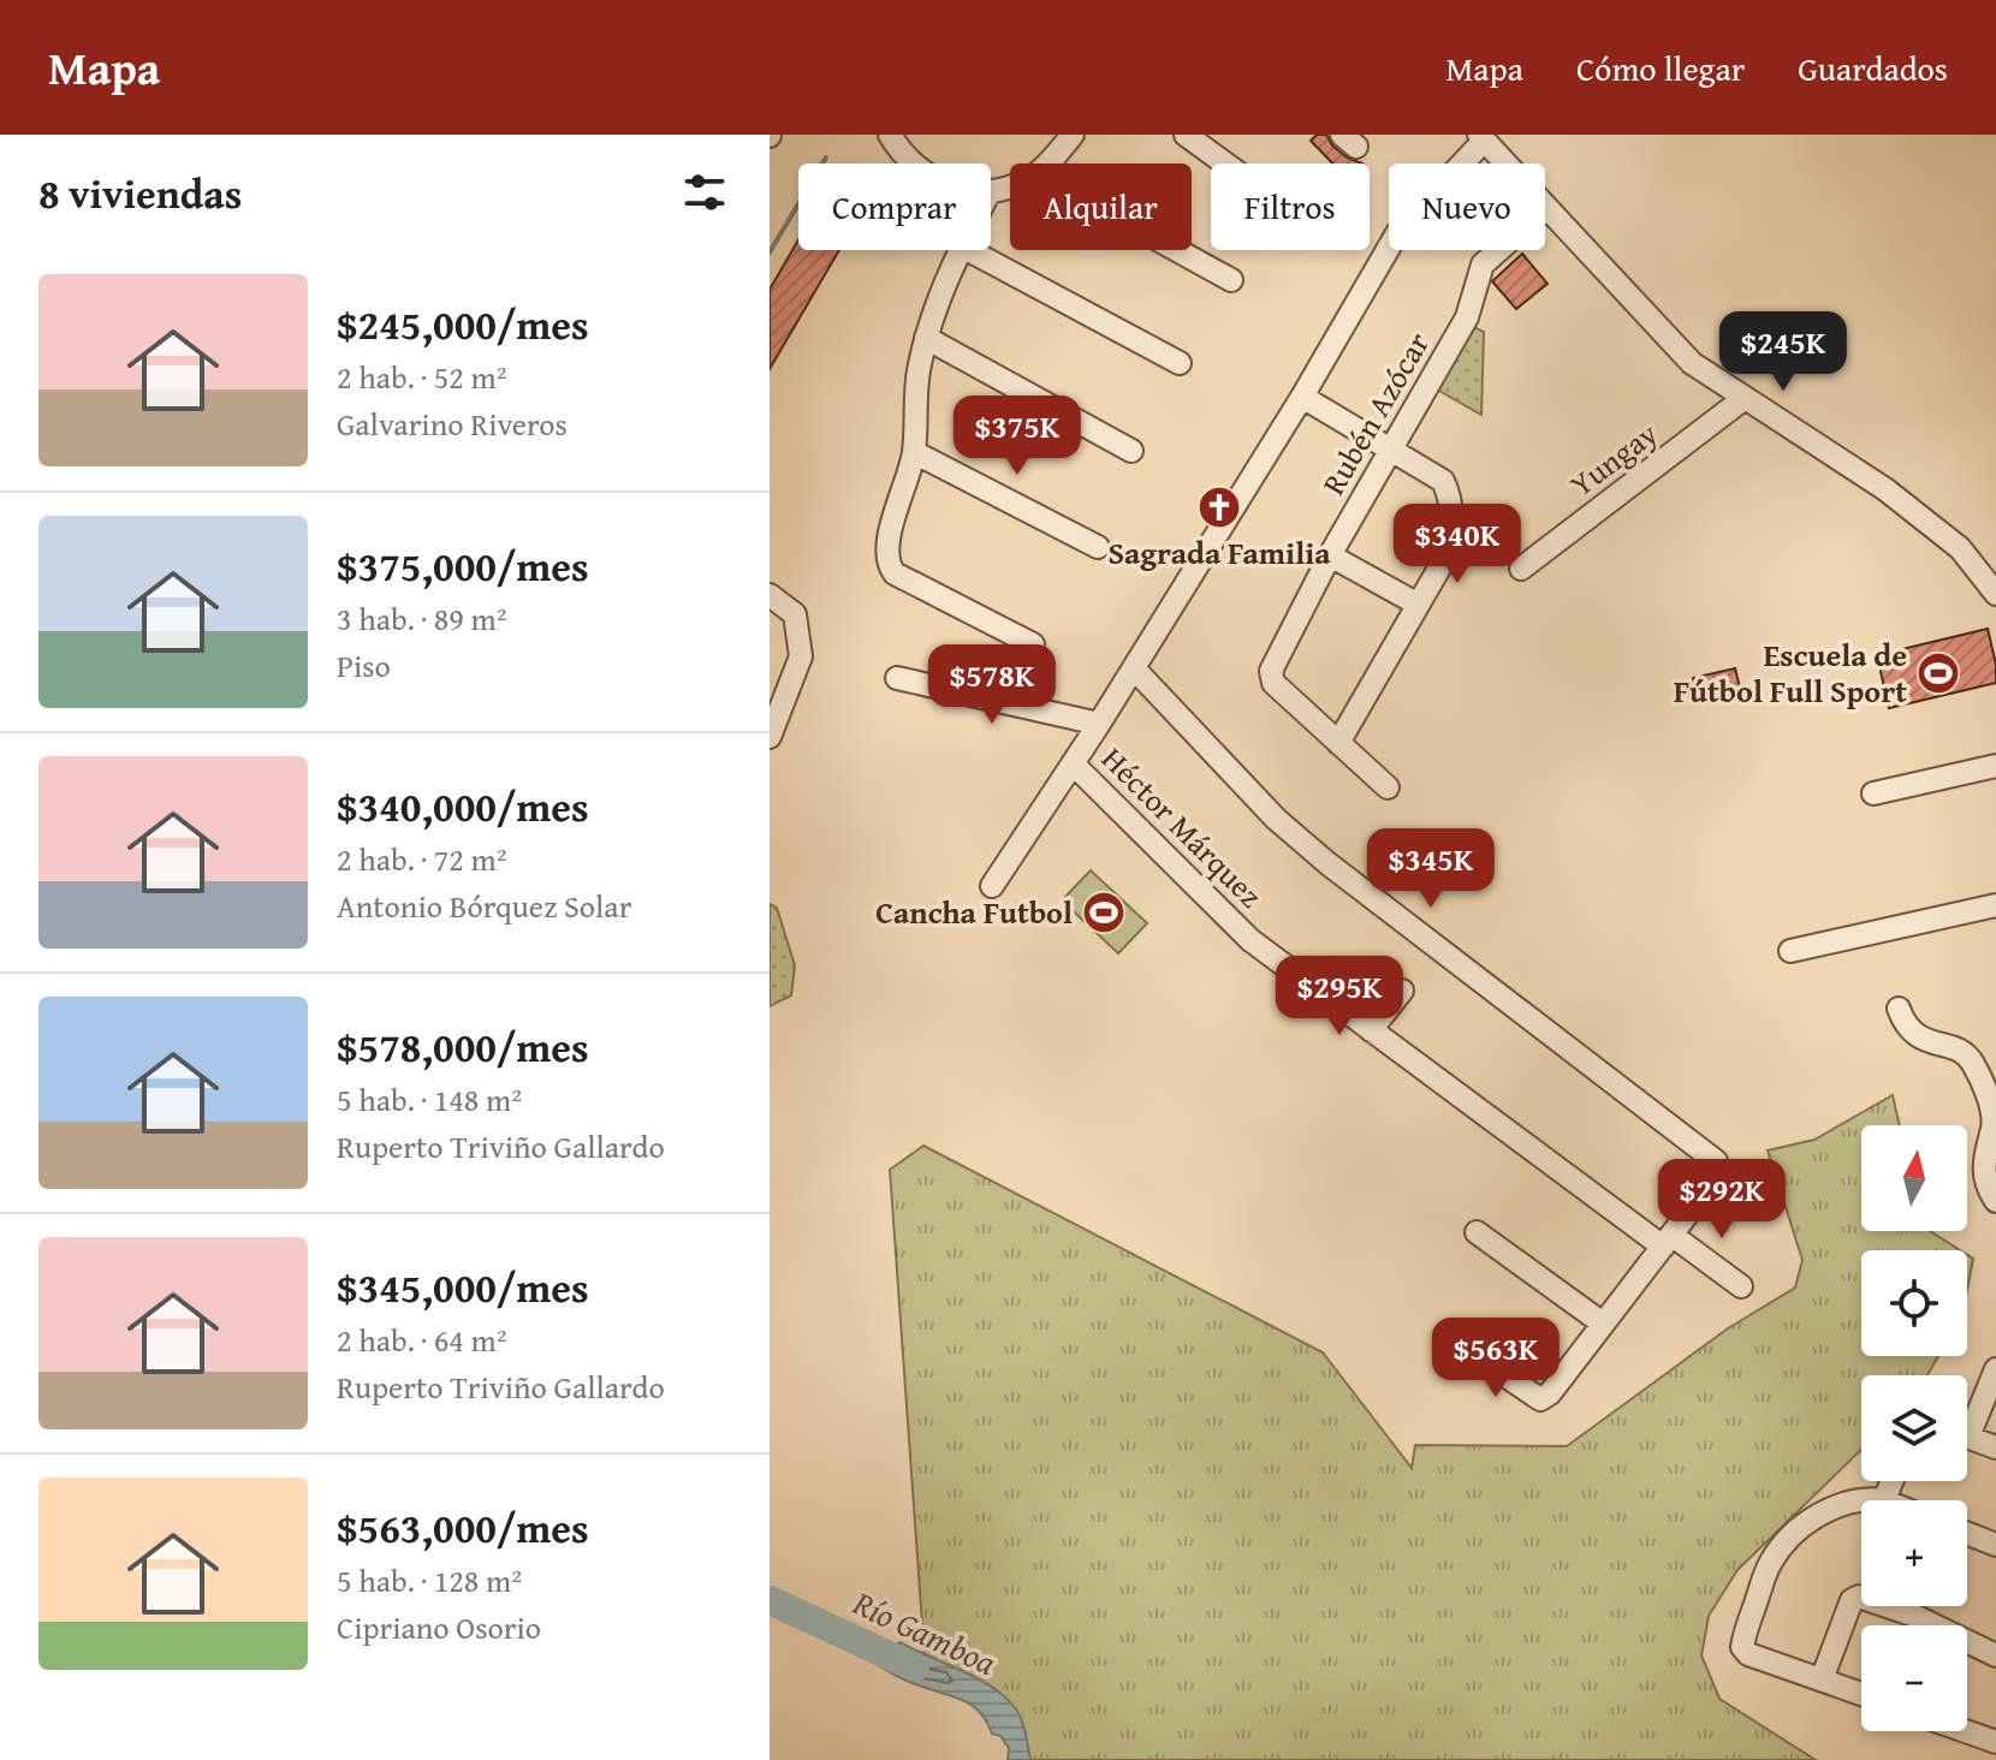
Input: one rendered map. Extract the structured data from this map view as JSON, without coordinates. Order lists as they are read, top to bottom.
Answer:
{
  "streets": {
    "street": ["Rubén Azócar", "Yungay", "Héctor Márquez"]
  },
  "water": ["Río Gamboa"],
  "places": {
    "church": ["Sagrada Familia"],
    "sports": ["Escuela de Fútbol Full Sport", "Cancha Futbol"]
  },
  "north": "top",
  "page": {
    "header": "Mapa",
    "nav": ["Mapa", "Cómo llegar", "Guardados"],
    "heading": "8 viviendas",
    "chip": [
      "Comprar",
      "Alquilar",
      "Filtros",
      "Nuevo"
    ],
    "list": [
      {
        "name": "$245,000/mes",
        "note": "2 hab. · 52 m² · Galvarino Riveros"
      },
      {
        "name": "$375,000/mes",
        "note": "3 hab. · 89 m² · Piso"
      },
      {
        "name": "$340,000/mes",
        "note": "2 hab. · 72 m² · Antonio Bórquez Solar"
      },
      {
        "name": "$578,000/mes",
        "note": "5 hab. · 148 m² · Ruperto Triviño Gallardo"
      },
      {
        "name": "$345,000/mes",
        "note": "2 hab. · 64 m² · Ruperto Triviño Gallardo"
      },
      {
        "name": "$563,000/mes",
        "note": "5 hab. · 128 m² · Cipriano Osorio"
      }
    ],
    "price": [
      "$245K",
      "$375K",
      "$340K",
      "$578K",
      "$345K",
      "$295K",
      "$292K",
      "$563K"
    ],
    "map_buttons": ["+", "−"]
  }
}
